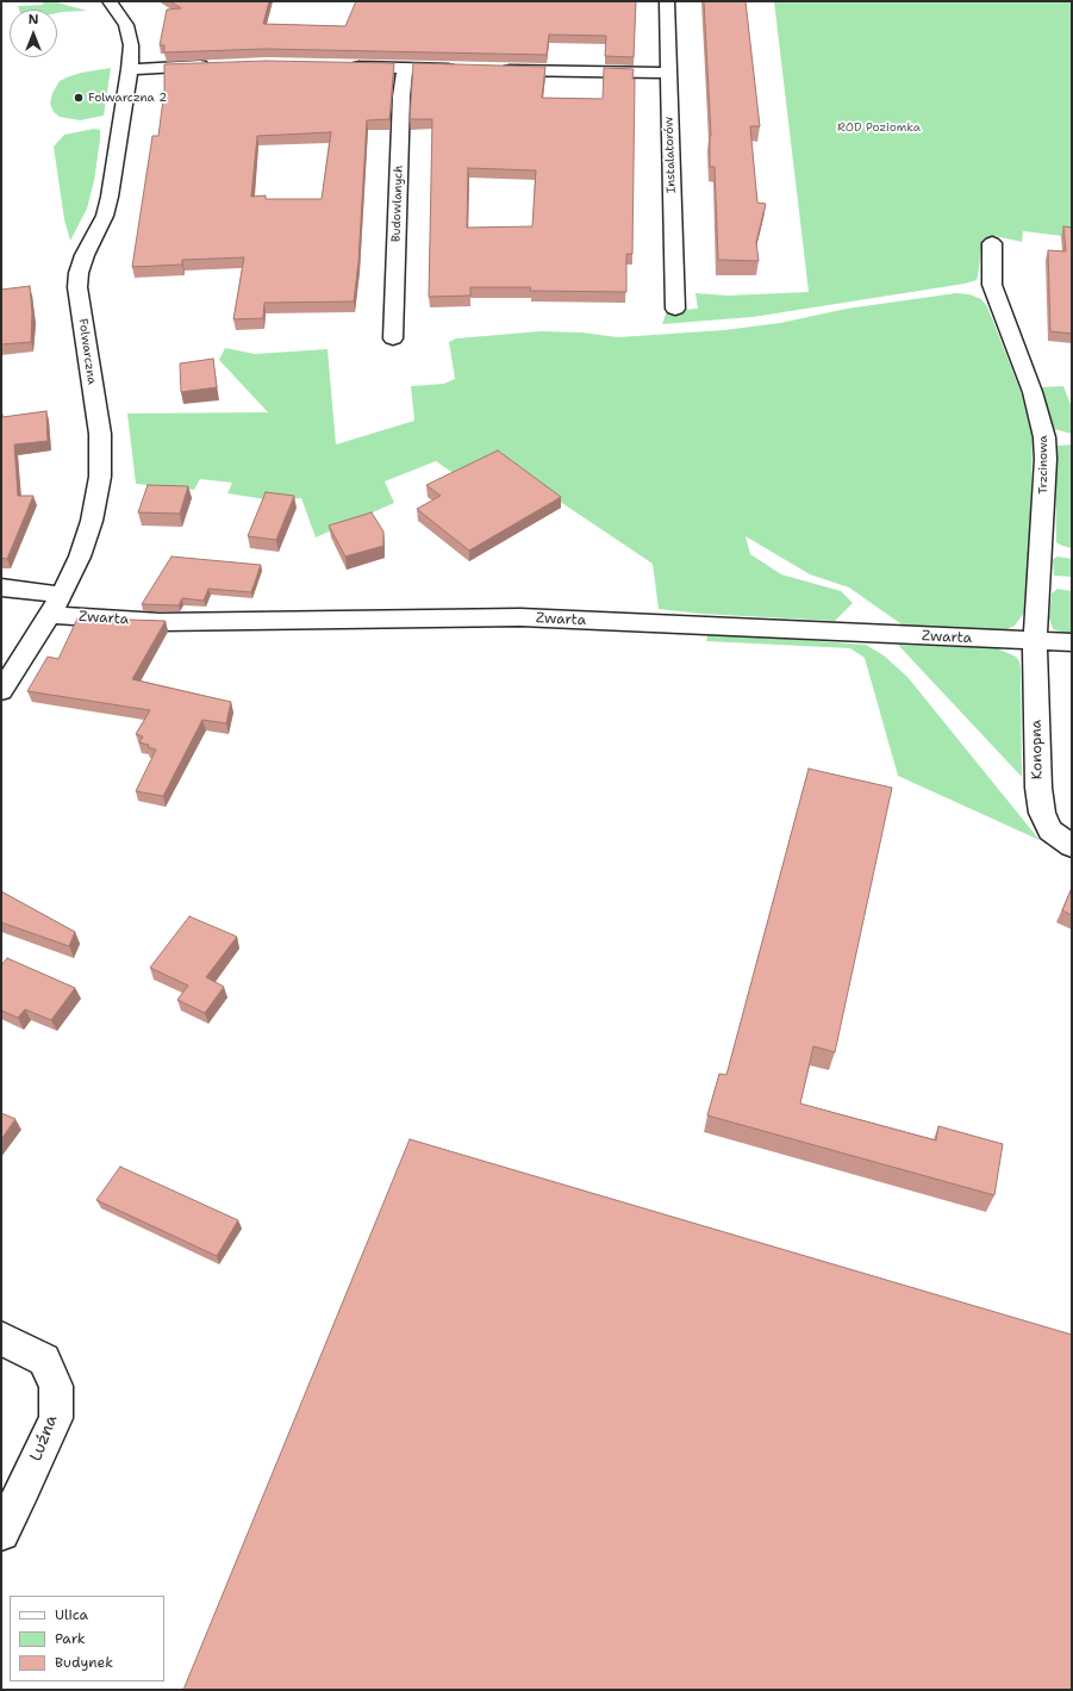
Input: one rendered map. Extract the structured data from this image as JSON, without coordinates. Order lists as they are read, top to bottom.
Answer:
{
  "streets": {
    "street": [
      "Instalatorów",
      "Budowlanych",
      "Folwarczna",
      "Trzcinowa",
      "Zwarta",
      "Konopna",
      "Luźna"
    ]
  },
  "crossings": [
    ["Folwarczna", "Zwarta"],
    ["Trzcinowa", "Zwarta"],
    ["Trzcinowa", "Konopna"],
    ["Zwarta", "Konopna"]
  ],
  "parks": ["ROD Poziomka"],
  "places": ["Folwarczna 2"],
  "legend": ["Ulica", "Park", "Budynek"],
  "north": "top"
}
